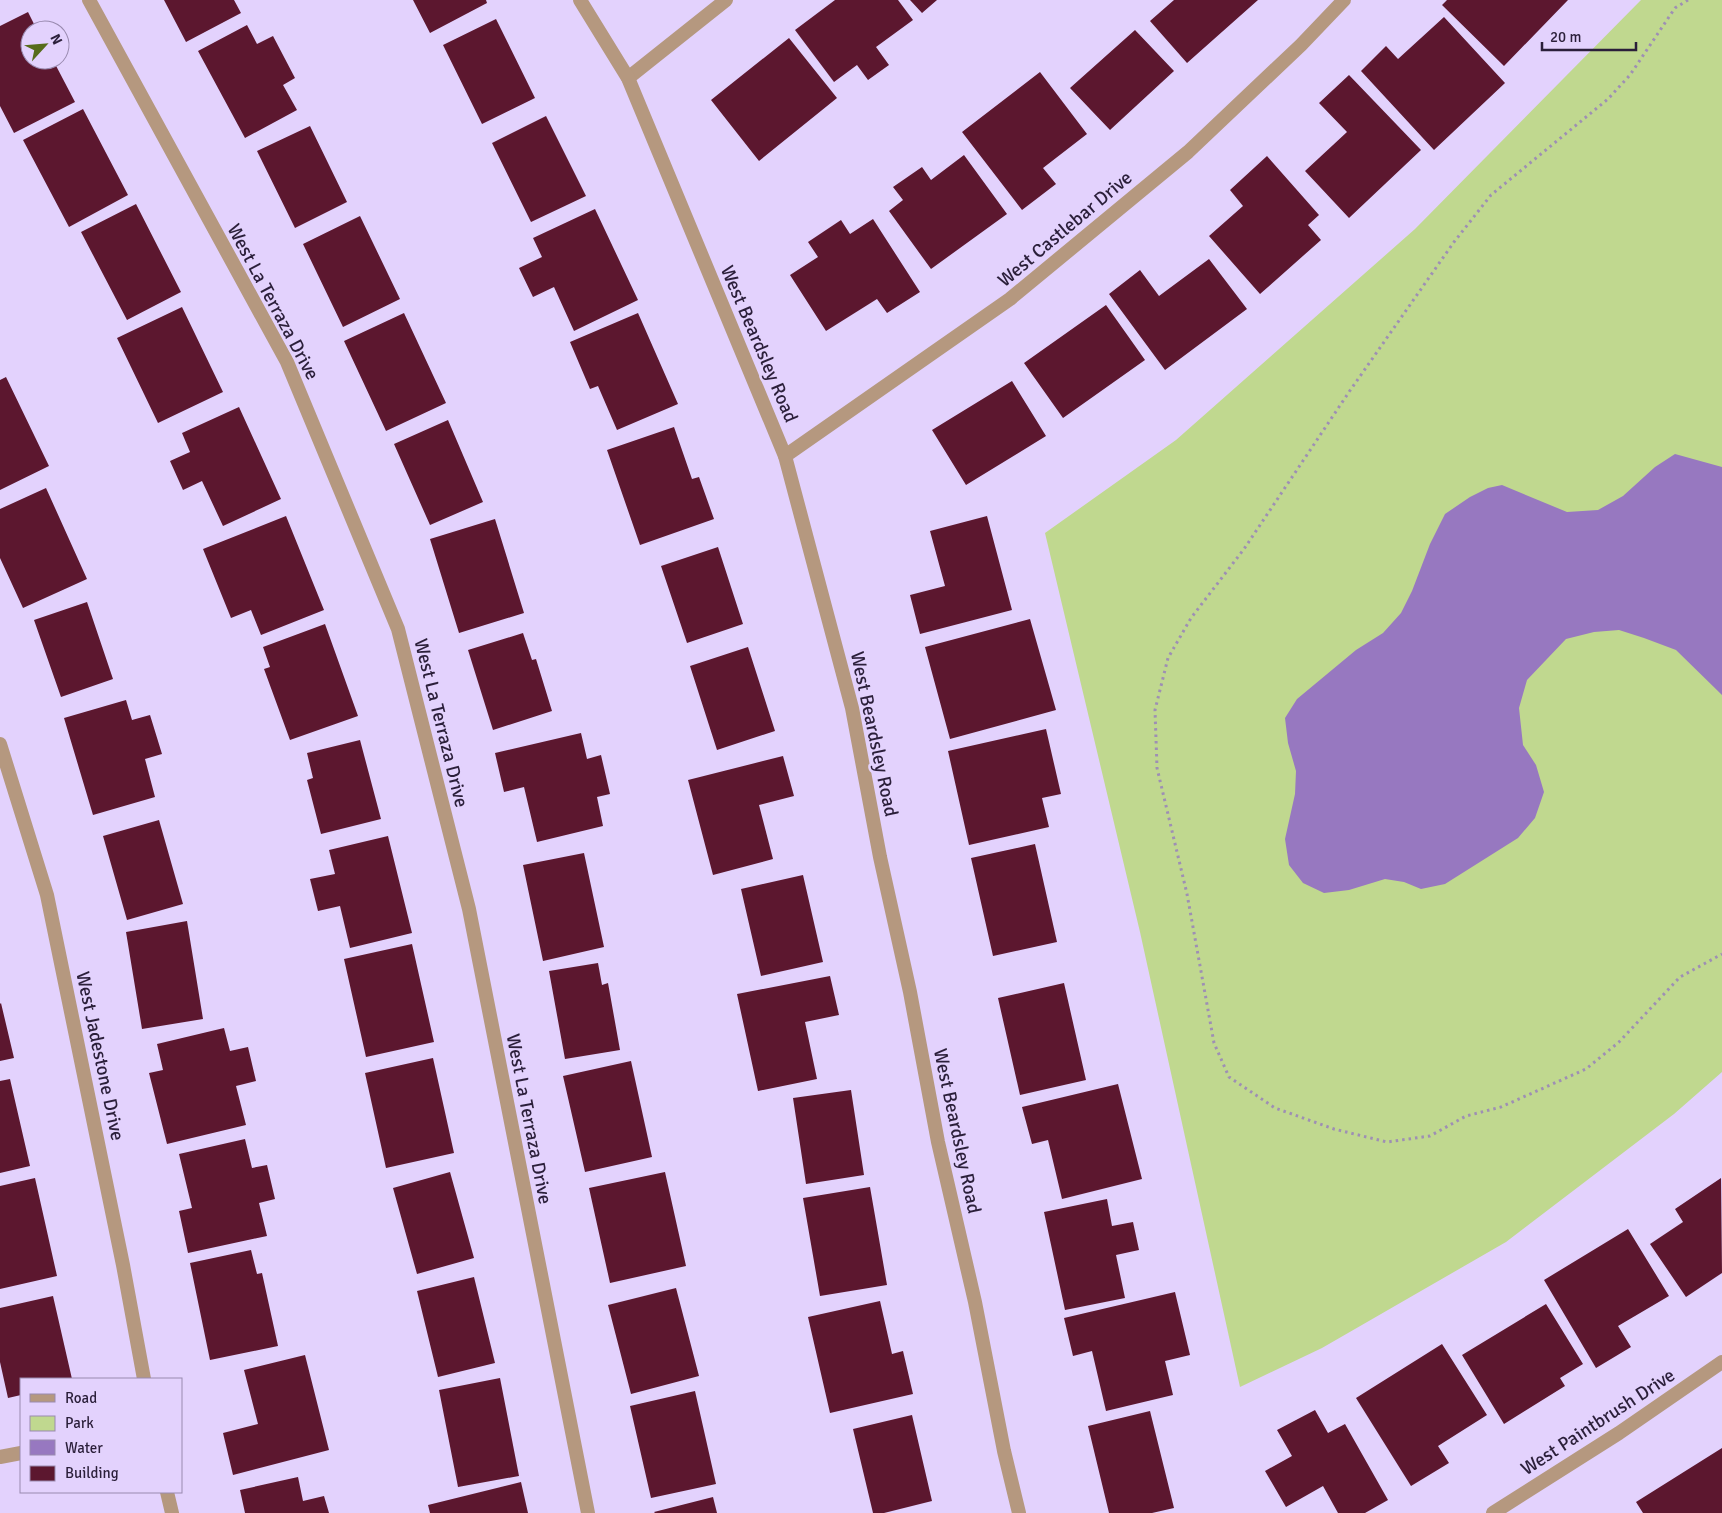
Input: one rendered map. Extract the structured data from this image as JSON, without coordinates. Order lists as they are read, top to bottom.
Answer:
{
  "streets": {
    "street": [
      "West Castlebar Drive",
      "West La Terraza Drive",
      "West Beardsley Road",
      "West Jadestone Drive",
      "West Paintbrush Drive"
    ]
  },
  "crossings": [
    ["West Castlebar Drive", "West Beardsley Road"]
  ],
  "legend": [
    "Road",
    "Park",
    "Water",
    "Building"
  ],
  "scale_bar": "20 m",
  "north": "top right"
}
